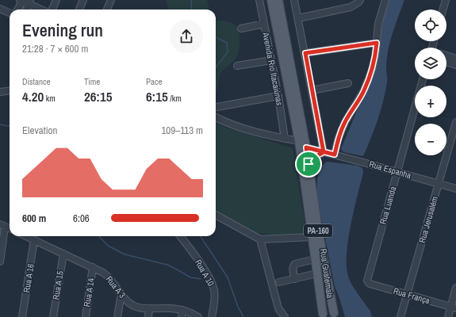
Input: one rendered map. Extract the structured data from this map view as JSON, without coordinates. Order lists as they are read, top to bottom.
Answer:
{
  "streets": {
    "main road": ["PA-160", "Rua Guatemala"],
    "street": [
      "Avenida Rio Itacaiúnas",
      "Rua Espanha",
      "Rua Luanda",
      "Rua Jerusalém",
      "Rua A 10",
      "Rua A 16",
      "Rua A 15",
      "Rua A 3",
      "Rua A 14",
      "Rua França"
    ]
  },
  "crossings": [
    ["Rua Espanha", "Rua Luanda"],
    ["Rua Espanha", "Rua Jerusalém"],
    ["Rua Espanha", "PA-160"],
    ["Rua Espanha", "Rua Guatemala"],
    ["Rua Luanda", "Rua França"],
    ["Rua Jerusalém", "Rua França"],
    ["PA-160", "Rua Guatemala"],
    ["Rua A 16", "Rua A 3"],
    ["Rua A 15", "Rua A 3"],
    ["Rua A 3", "Rua A 14"]
  ],
  "page": {
    "map_buttons": ["+", "−"],
    "heading": ["Evening run", "21:28 · 7 × 600 m"],
    "stats": [
      ["Distance", "4.20 km"],
      ["Time", "26:15"],
      ["Pace", "6:15 /km"]
    ],
    "chart": ["Elevation", "109–113 m"],
    "list": [
      {
        "name": "600 m",
        "note": "6:06"
      }
    ]
  }
}
